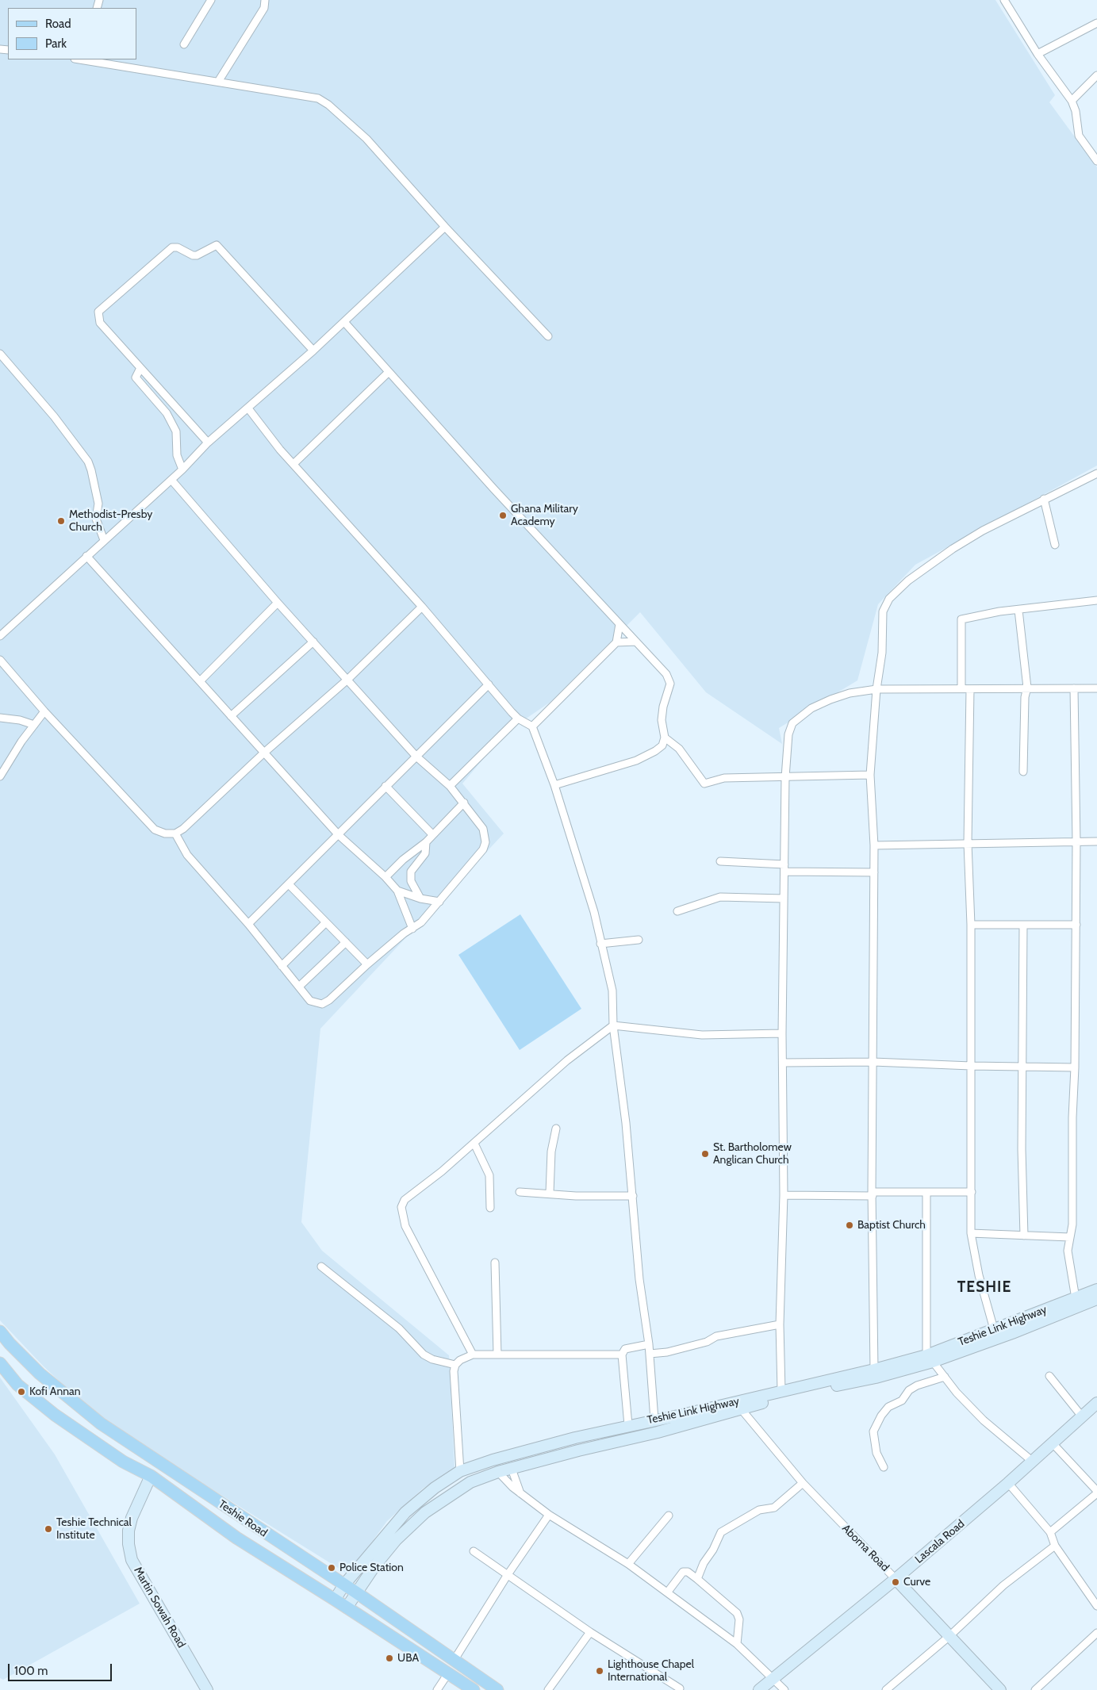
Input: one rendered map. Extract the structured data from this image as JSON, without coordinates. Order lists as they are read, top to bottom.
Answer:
{
  "streets": {
    "main road": [
      "Teshie Link Highway",
      "Teshie Road",
      "Lascala Road",
      "Aboma Road",
      "Martin Sowah Road"
    ]
  },
  "crossings": [
    ["Teshie Link Highway", "Teshie Road"],
    ["Teshie Link Highway", "Aboma Road"],
    ["Teshie Road", "Martin Sowah Road"],
    ["Lascala Road", "Aboma Road"]
  ],
  "districts": ["TESHIE"],
  "places": [
    "Ghana Military Academy",
    "Methodist-Presby Church",
    "St. Bartholomew Anglican Church",
    "Baptist Church",
    "Kofi Annan",
    "Teshie Technical Institute",
    "Police Station",
    "Curve",
    "UBA",
    "Lighthouse Chapel International"
  ],
  "legend": ["Road", "Park"],
  "scale_bar": "100 m"
}
